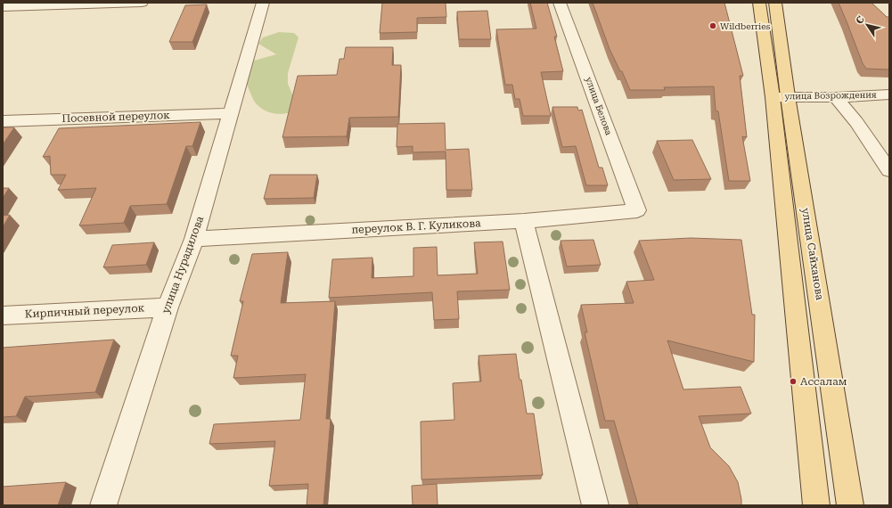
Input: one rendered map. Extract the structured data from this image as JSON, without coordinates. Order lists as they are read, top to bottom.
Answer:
{
  "streets": {
    "main road": ["улица Сайханова"],
    "street": [
      "улица Возрождения",
      "улица Белова",
      "Посевной переулок",
      "переулок В. Г. Куликова",
      "улица Нурадилова",
      "Кирпичный переулок"
    ]
  },
  "crossings": [
    ["улица Возрождения", "улица Сайханова"],
    ["улица Белова", "переулок В. Г. Куликова"],
    ["Посевной переулок", "улица Нурадилова"],
    ["переулок В. Г. Куликова", "улица Нурадилова"],
    ["улица Нурадилова", "Кирпичный переулок"]
  ],
  "places": ["Wildberries", "Ассалам"],
  "north": "top left"
}
